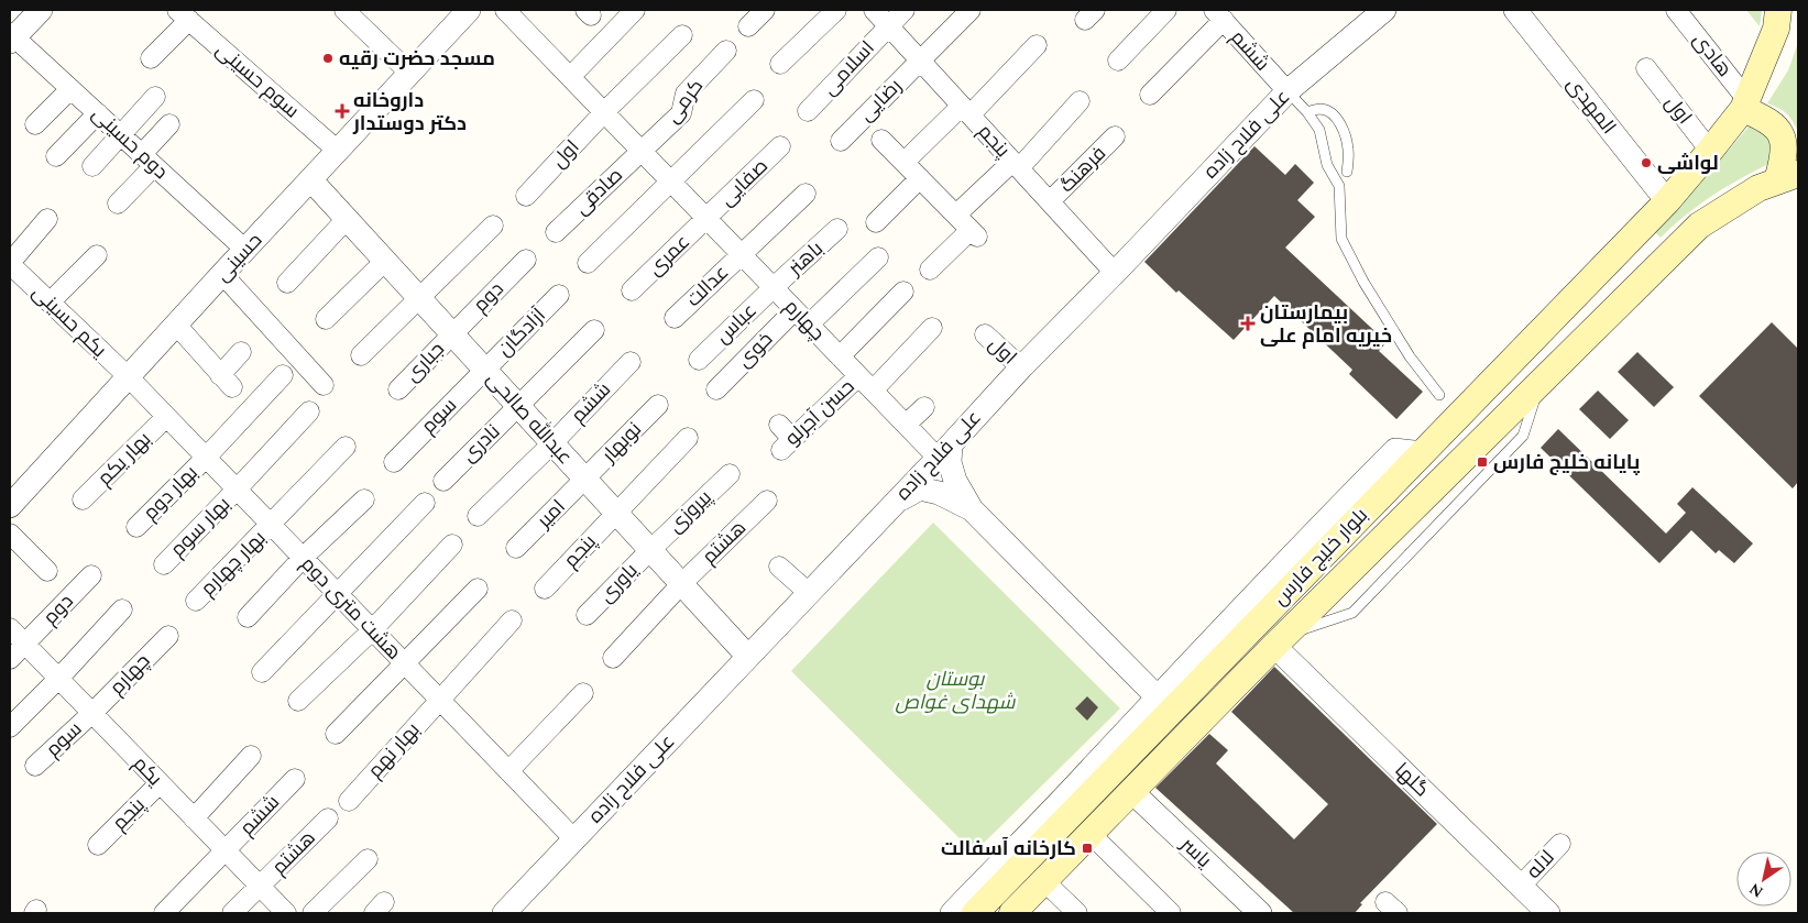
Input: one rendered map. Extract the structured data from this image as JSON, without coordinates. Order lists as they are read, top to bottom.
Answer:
{
  "streets": {
    "main road": ["بلوار خلیج فارس"],
    "street": [
      "ششم",
      "هادی",
      "اسلامی",
      "سوم حسینی",
      "رضایی",
      "کرمی",
      "المهدی",
      "اول",
      "علی فلاح زاده",
      "پنجم",
      "دوم حسینی",
      "فرهنگ",
      "صفایی",
      "صادقی",
      "عمری",
      "حسینی",
      "باهنر",
      "عدالت",
      "دوم",
      "چهارم",
      "یکم حسینی",
      "عباس",
      "آزادگان",
      "خوی",
      "جباری",
      "حسن آجرلو",
      "سوم",
      "عبدالله صالحی",
      "نوبهار",
      "نادری",
      "بهار یکم",
      "بهار دوم",
      "پیروزی",
      "امیر",
      "بهار سوم",
      "هشتم",
      "بهار چهارم",
      "یاوری",
      "هشت متری دوم",
      "بهار نهم",
      "یکم",
      "گلها",
      "یاسر",
      "لاله"
    ]
  },
  "crossings": [
    ["ششم", "علی فلاح زاده"],
    ["ششم", "عبدالله صالحی"],
    ["ششم", "یکم"],
    ["هادی", "بلوار خلیج فارس"],
    ["اسلامی", "پنجم"],
    ["سوم حسینی", "حسینی"],
    ["رضایی", "پنجم"],
    ["کرمی", "صادقی"],
    ["کرمی", "چهارم"],
    ["المهدی", "بلوار خلیج فارس"],
    ["اول", "علی فلاح زاده"],
    ["اول", "چهارم"],
    ["اول", "بلوار خلیج فارس"],
    ["علی فلاح زاده", "پنجم"],
    ["علی فلاح زاده", "چهارم"],
    ["علی فلاح زاده", "عبدالله صالحی"],
    ["علی فلاح زاده", "هشت متری دوم"],
    ["پنجم", "فرهنگ"],
    ["پنجم", "عبدالله صالحی"],
    ["پنجم", "یکم"],
    ["دوم حسینی", "حسینی"],
    ["صفایی", "عمری"],
    ["صفایی", "چهارم"],
    ["صادقی", "چهارم"],
    ["عمری", "چهارم"],
    ["حسینی", "یکم حسینی"],
    ["حسینی", "عبدالله صالحی"],
    ["حسینی", "هشت متری دوم"],
    ["باهنر", "چهارم"],
    ["باهنر", "عباس"],
    ["عدالت", "چهارم"],
    ["دوم", "جباری"],
    ["دوم", "عبدالله صالحی"],
    ["دوم", "یکم"],
    ["چهارم", "عباس"],
    ["چهارم", "خوی"],
    ["چهارم", "حسن آجرلو"],
    ["چهارم", "سوم"],
    ["چهارم", "یکم"],
    ["یکم حسینی", "هشت متری دوم"],
    ["آزادگان", "سوم"],
    ["آزادگان", "عبدالله صالحی"],
    ["جباری", "عبدالله صالحی"],
    ["سوم", "عبدالله صالحی"],
    ["سوم", "یکم"],
    ["عبدالله صالحی", "نوبهار"],
    ["عبدالله صالحی", "نادری"],
    ["عبدالله صالحی", "پیروزی"],
    ["عبدالله صالحی", "امیر"],
    ["عبدالله صالحی", "هشتم"],
    ["عبدالله صالحی", "یاوری"],
    ["نوبهار", "امیر"],
    ["بهار یکم", "هشت متری دوم"],
    ["بهار دوم", "هشت متری دوم"],
    ["پیروزی", "یاوری"],
    ["بهار سوم", "هشت متری دوم"],
    ["هشتم", "یکم"],
    ["بلوار خلیج فارس", "گلها"],
    ["بلوار خلیج فارس", "یاسر"],
    ["بهار چهارم", "هشت متری دوم"],
    ["هشت متری دوم", "بهار نهم"],
    ["گلها", "لاله"]
  ],
  "parks": ["بوستان شهدای غواص"],
  "places": {
    "other": ["مسجد حضرت رقیه", "لواشی"],
    "health": ["داروخانه دکتر دوستدار", "بیمارستان خیریه امام علی"],
    "transit": ["پایانه خلیج فارس", "کارخانه آسفالت"]
  },
  "north": "bottom left"
}
